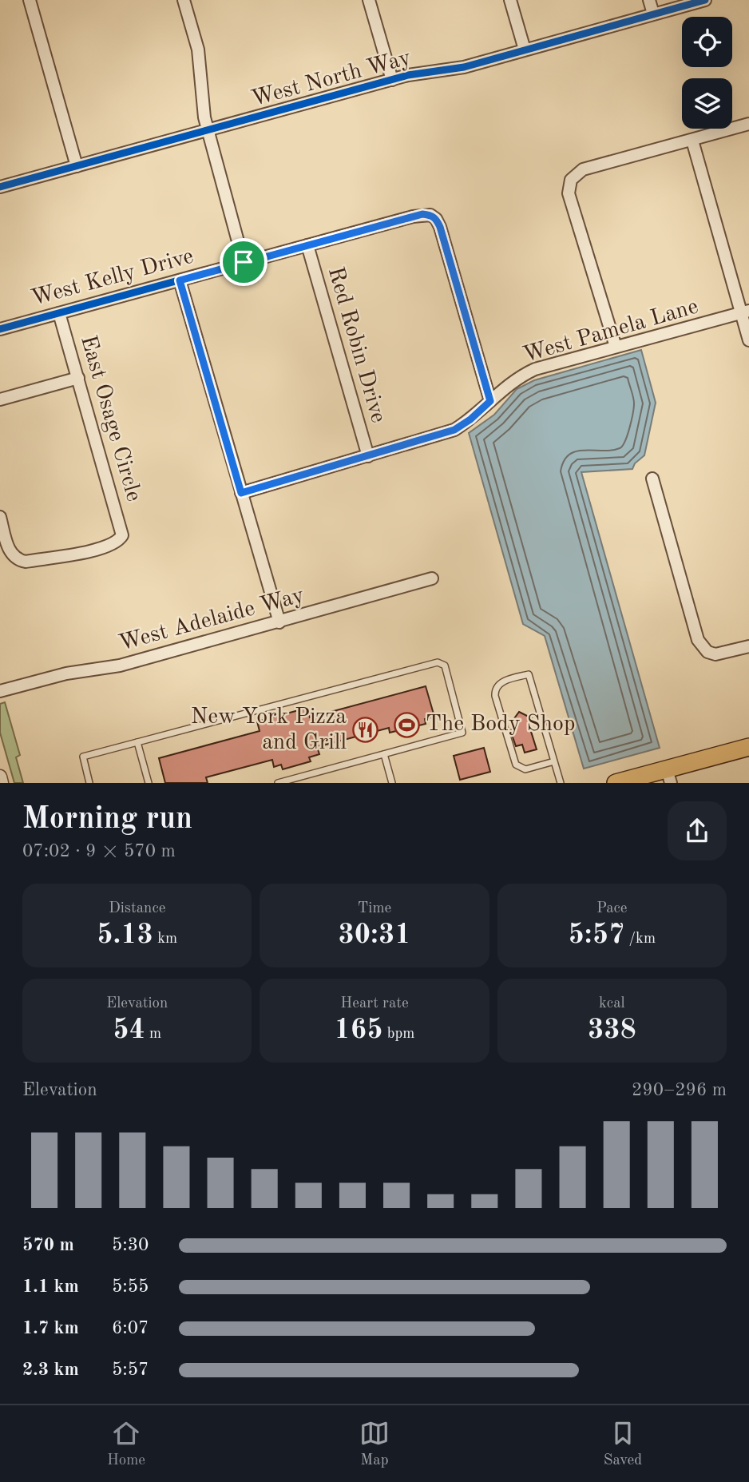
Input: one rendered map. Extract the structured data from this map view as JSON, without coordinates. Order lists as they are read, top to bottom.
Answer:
{
  "streets": {
    "street": [
      "West North Way",
      "West Kelly Drive",
      "West Pamela Lane",
      "Red Robin Drive",
      "East Osage Circle",
      "West Adelaide Way"
    ]
  },
  "crossings": [
    ["West Kelly Drive", "West Pamela Lane"],
    ["West Kelly Drive", "Red Robin Drive"],
    ["West Kelly Drive", "East Osage Circle"],
    ["West Pamela Lane", "Red Robin Drive"]
  ],
  "places": {
    "sports": ["The Body Shop"],
    "restaurant": ["New York Pizza and Grill"]
  },
  "page": {
    "heading": ["Morning run", "07:02 · 9 × 570 m"],
    "stats": [
      ["Distance", "5.13 km"],
      ["Time", "30:31"],
      ["Pace", "5:57 /km"],
      ["Elevation", "54 m"],
      ["Heart rate", "165 bpm"],
      ["kcal", "338"]
    ],
    "chart": ["Elevation", "290–296 m"],
    "list": [
      {
        "name": "570 m",
        "note": "5:30"
      },
      {
        "name": "1.1 km",
        "note": "5:55"
      },
      {
        "name": "1.7 km",
        "note": "6:07"
      },
      {
        "name": "2.3 km",
        "note": "5:57"
      }
    ],
    "tabs": ["Home", "Map", "Saved"]
  }
}
